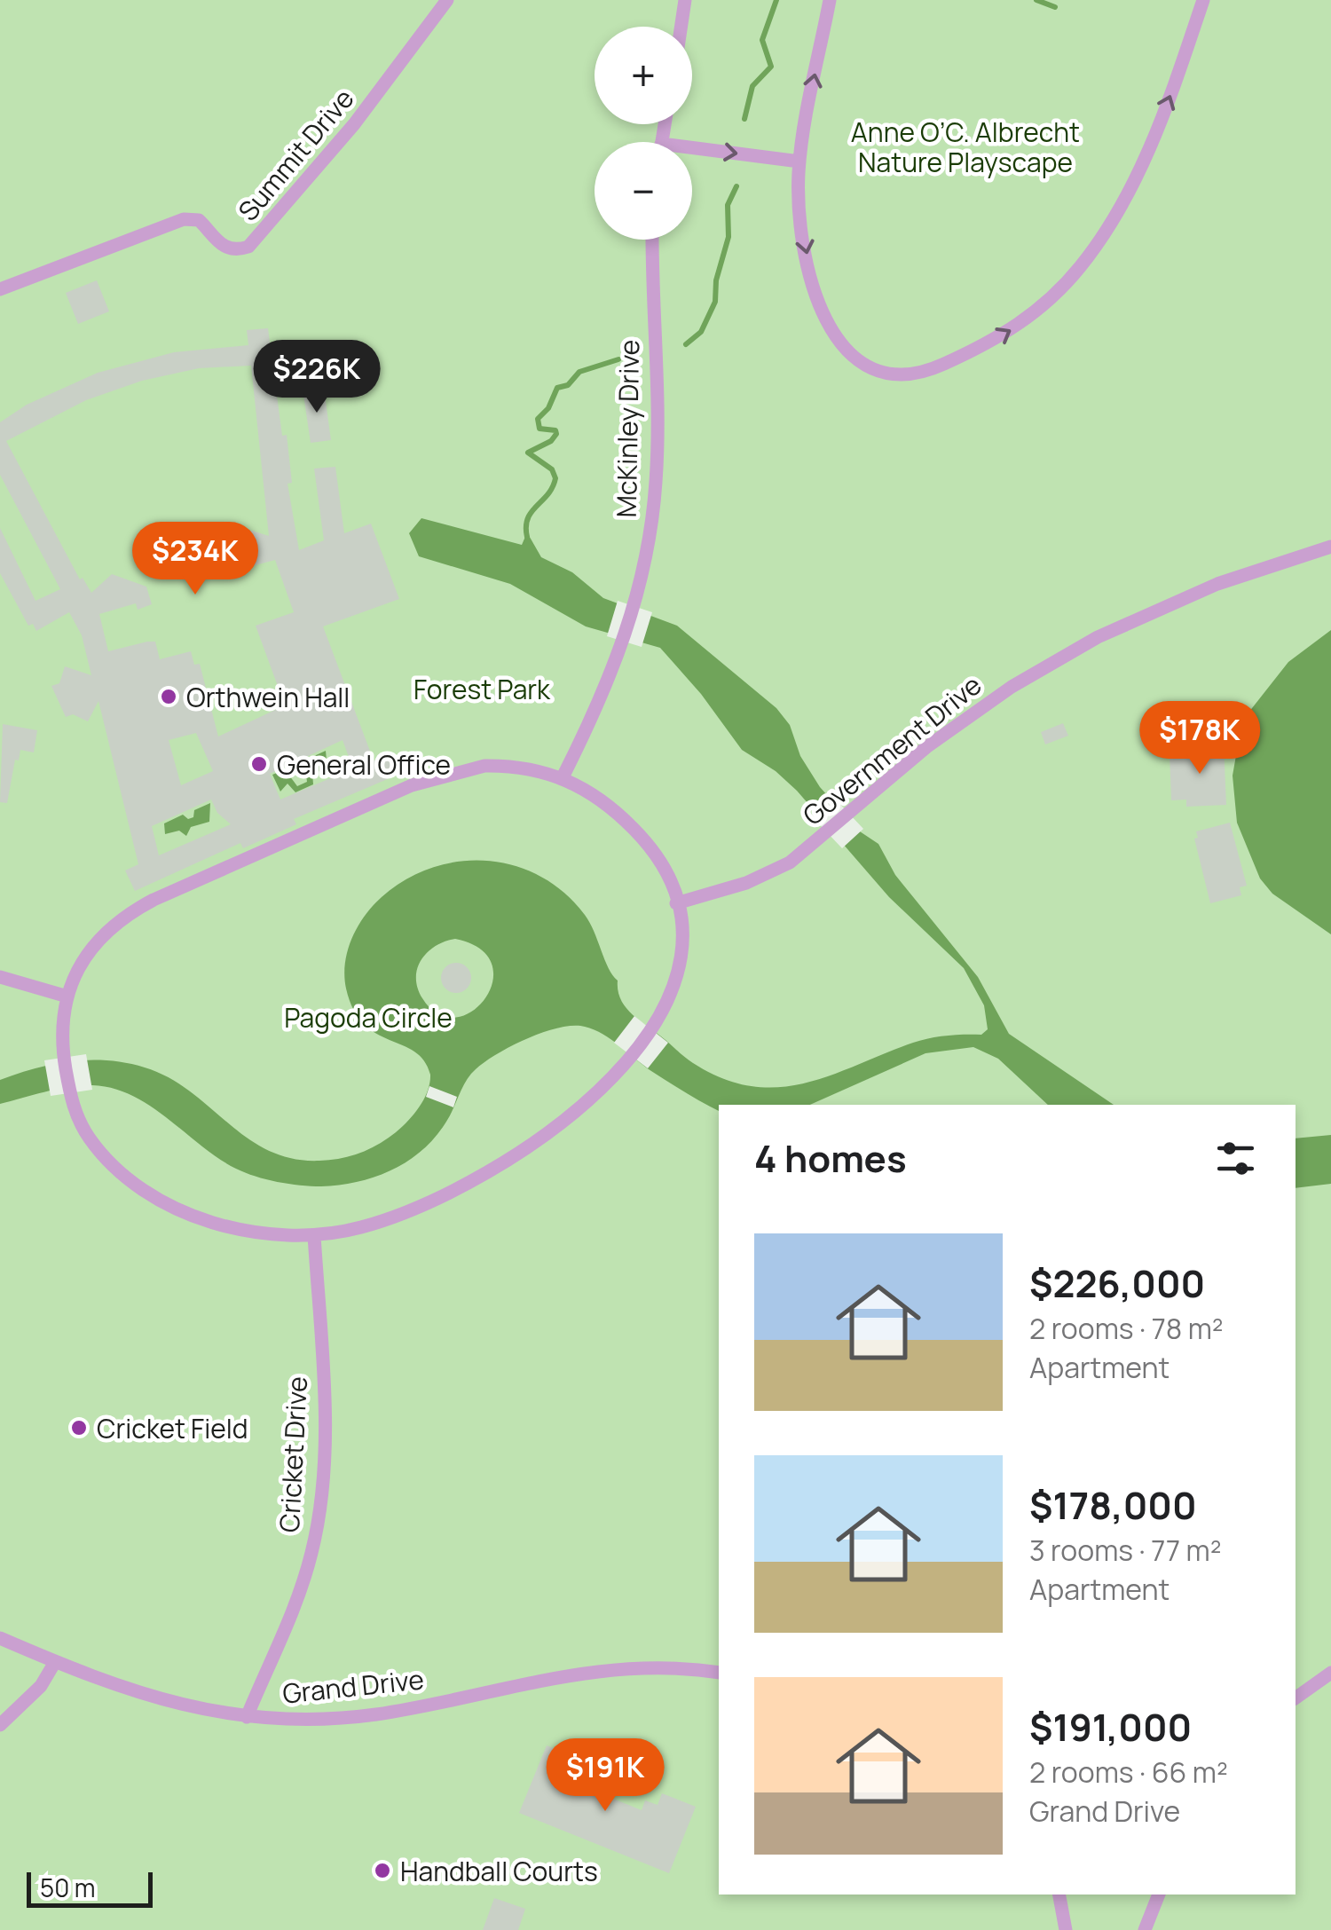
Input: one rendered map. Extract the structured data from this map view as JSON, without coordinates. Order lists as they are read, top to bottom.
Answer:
{
  "streets": {
    "street": [
      "Summit Drive",
      "McKinley Drive",
      "Government Drive",
      "Cricket Drive",
      "Grand Drive"
    ]
  },
  "crossings": [
    ["Cricket Drive", "Grand Drive"]
  ],
  "parks": ["Anne O’C. Albrecht Nature Playscape", "Forest Park", "Pagoda Circle"],
  "places": [
    "Orthwein Hall",
    "General Office",
    "Cricket Field",
    "Handball Courts"
  ],
  "scale_bar": "50 m",
  "page": {
    "map_buttons": ["+", "−"],
    "price": [
      "$226K",
      "$234K",
      "$178K",
      "$191K"
    ],
    "heading": "4 homes",
    "list": [
      {
        "name": "$226,000",
        "note": "2 rooms · 78 m² · Apartment"
      },
      {
        "name": "$178,000",
        "note": "3 rooms · 77 m² · Apartment"
      },
      {
        "name": "$191,000",
        "note": "2 rooms · 66 m² · Grand Drive"
      }
    ],
    "scale": "50 m"
  }
}
